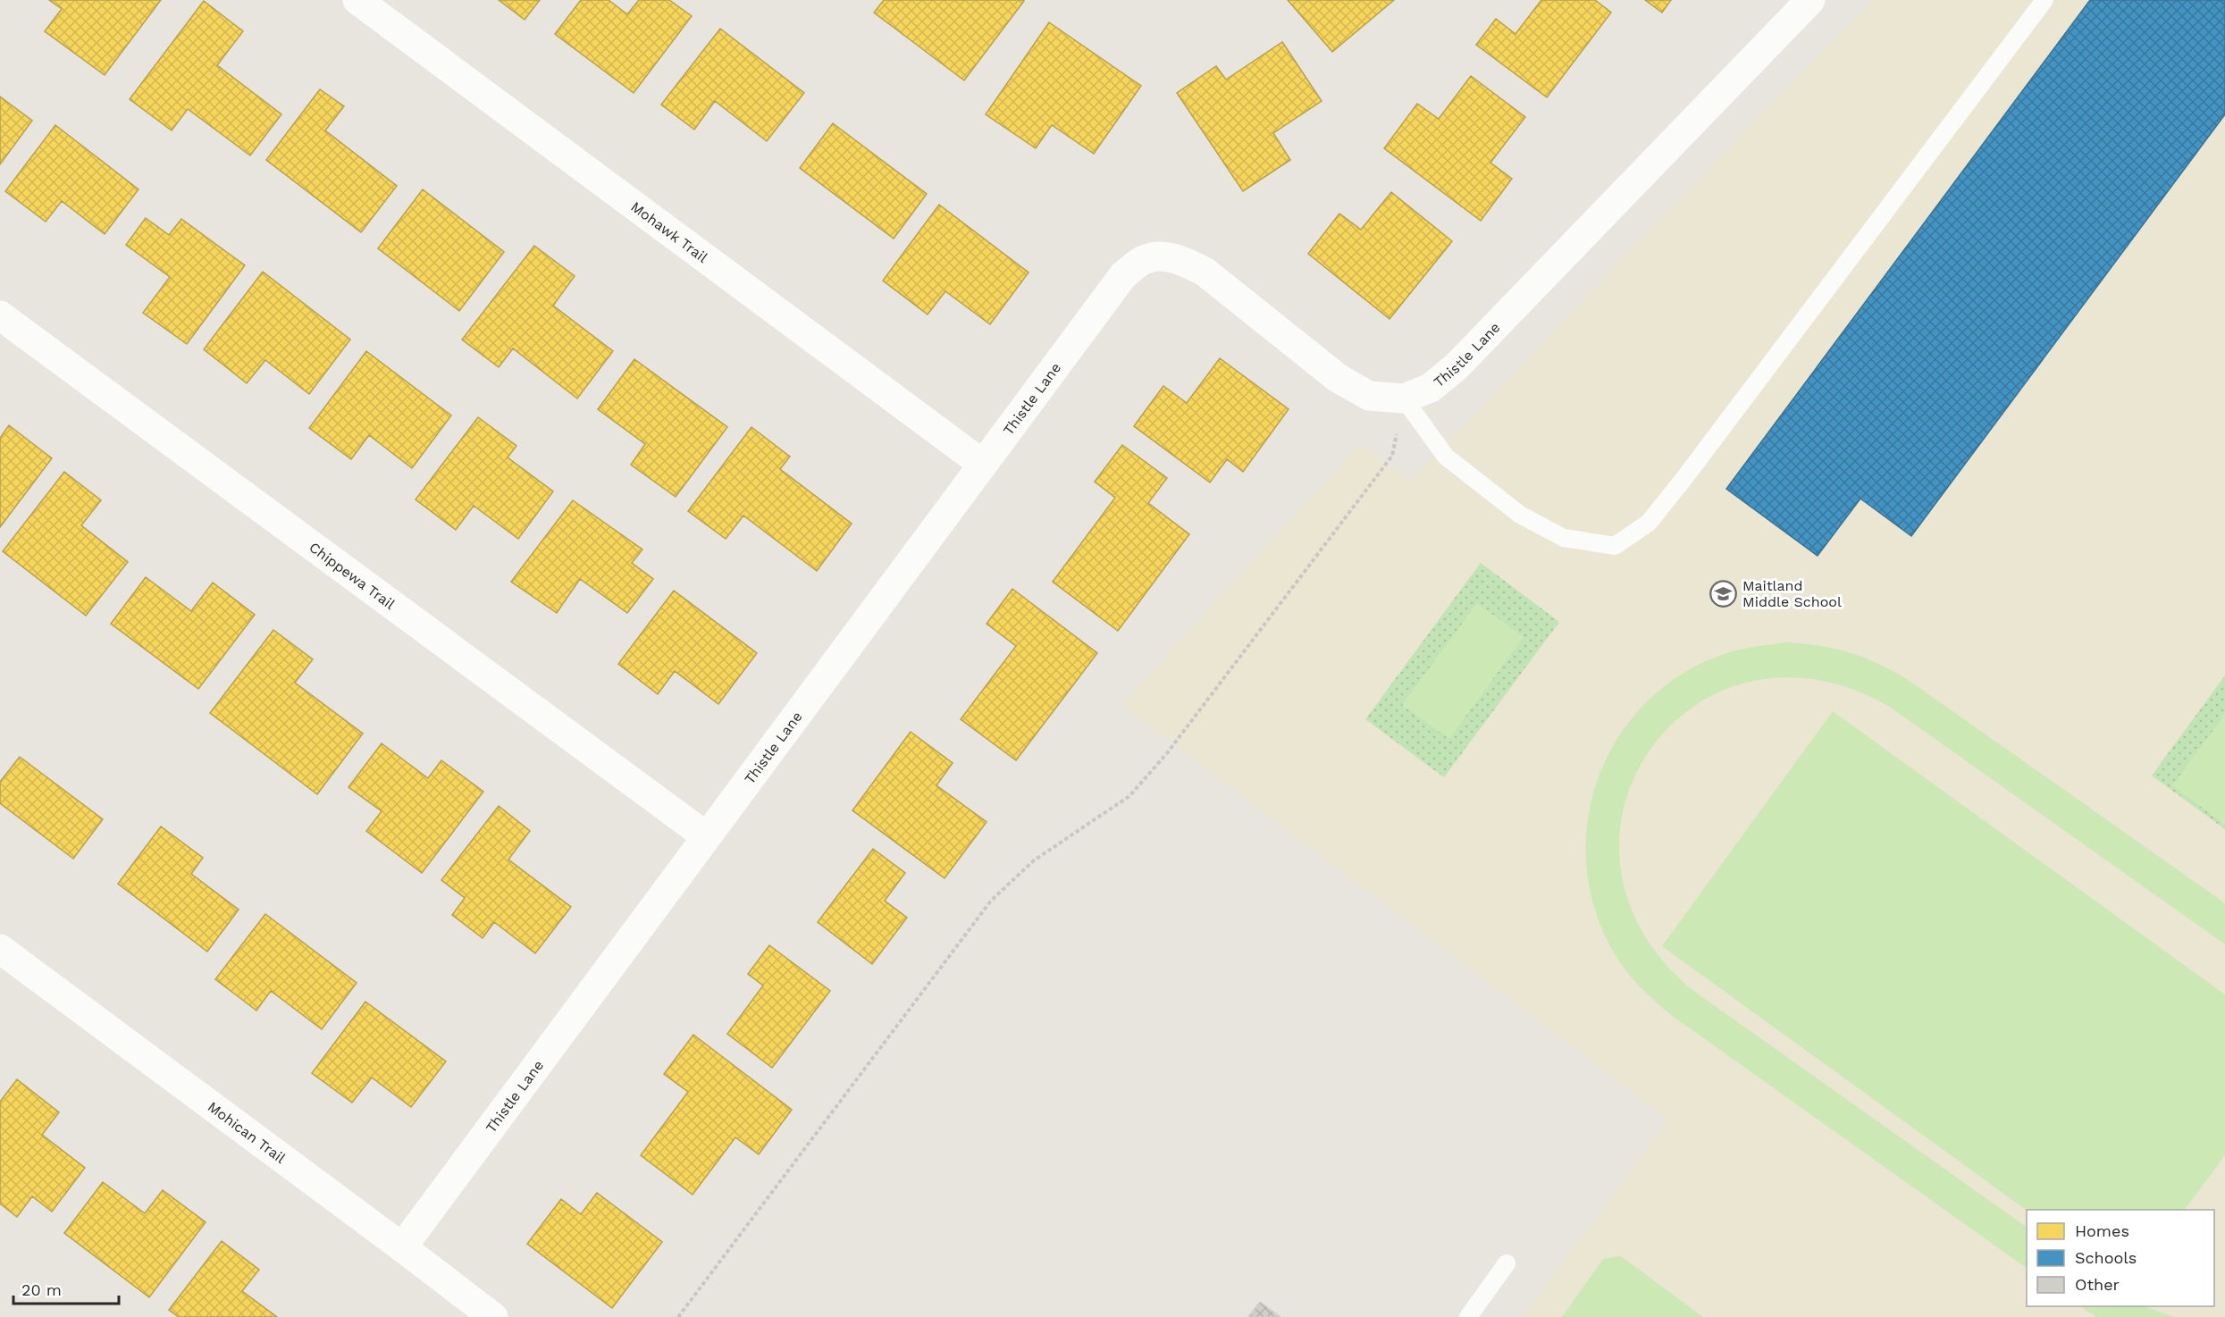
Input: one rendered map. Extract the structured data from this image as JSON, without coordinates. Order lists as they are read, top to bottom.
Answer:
{
  "streets": {
    "street": [
      "Mohawk Trail",
      "Thistle Lane",
      "Chippewa Trail",
      "Mohican Trail"
    ]
  },
  "crossings": [
    ["Mohawk Trail", "Thistle Lane"],
    ["Thistle Lane", "Chippewa Trail"],
    ["Thistle Lane", "Mohican Trail"]
  ],
  "places": {
    "school or university": ["Maitland Middle School"]
  },
  "legend": ["Homes", "Schools", "Other"],
  "scale_bar": "20 m"
}
